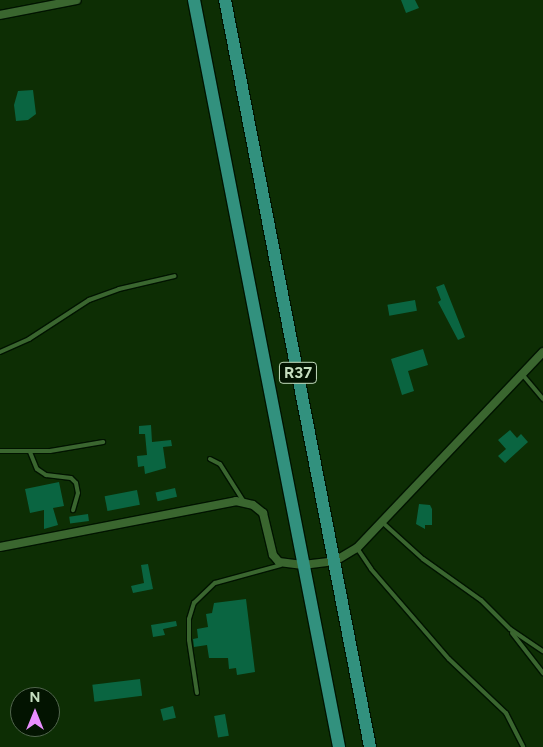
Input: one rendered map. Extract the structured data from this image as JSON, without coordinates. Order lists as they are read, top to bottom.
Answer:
{
  "streets": {
    "main road": ["R37"]
  },
  "north": "top"
}
